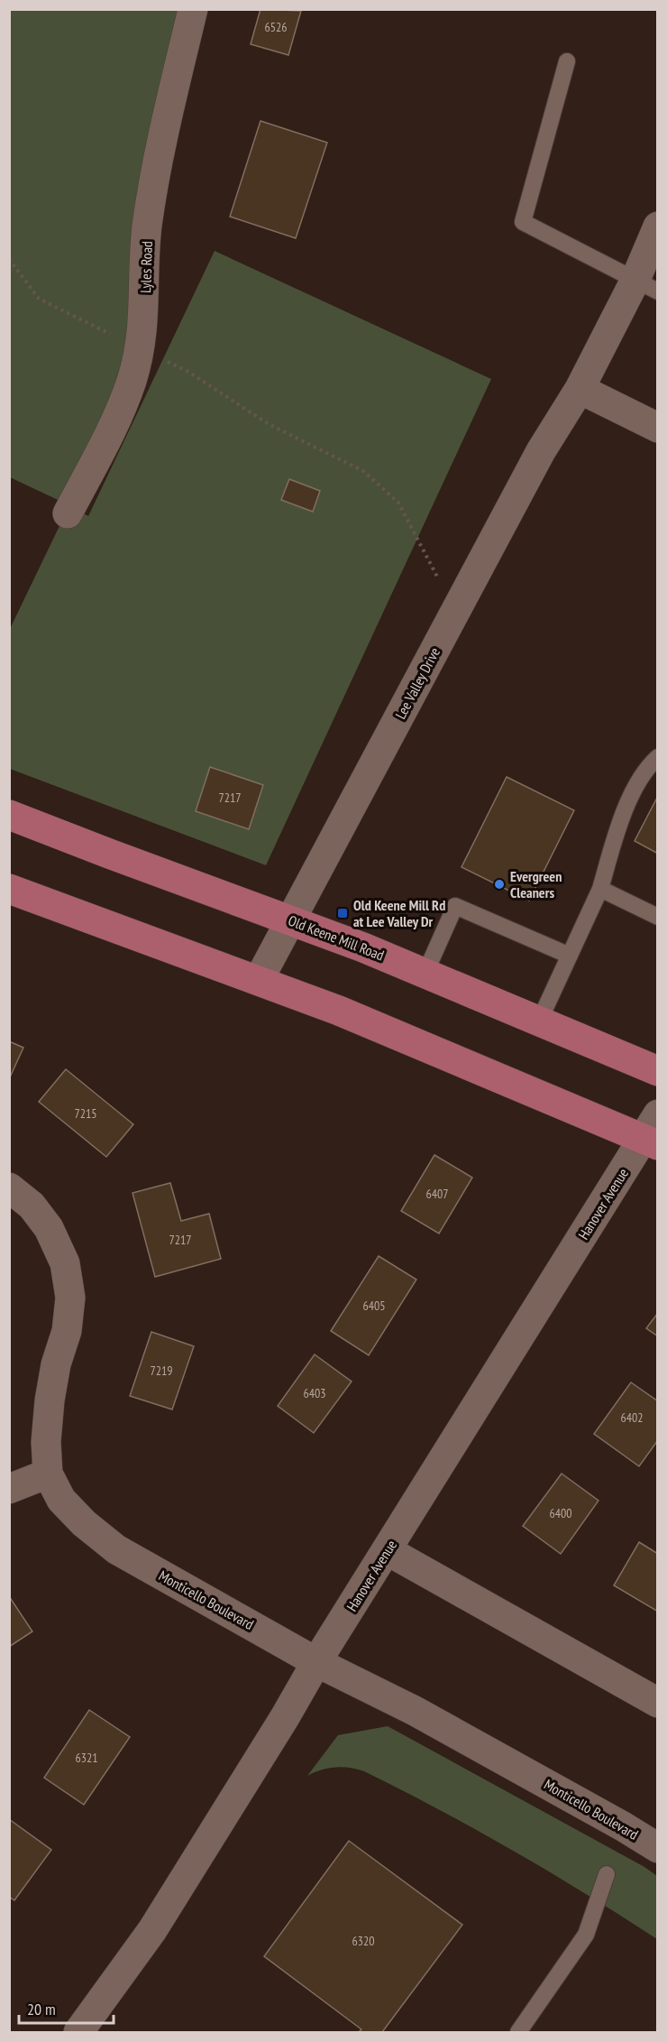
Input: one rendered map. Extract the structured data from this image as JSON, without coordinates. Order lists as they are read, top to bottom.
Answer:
{
  "streets": {
    "main road": ["Old Keene Mill Road"],
    "street": [
      "Lyles Road",
      "Lee Valley Drive",
      "Hanover Avenue",
      "Monticello Boulevard"
    ]
  },
  "crossings": [
    ["Lee Valley Drive", "Old Keene Mill Road"],
    ["Hanover Avenue", "Monticello Boulevard"]
  ],
  "places": {
    "other": ["Evergreen Cleaners"],
    "transit": ["Old Keene Mill Rd at Lee Valley Dr"]
  },
  "house_numbers": [
    "6526",
    "7217",
    "7215",
    "6407",
    "7217",
    "6405",
    "7219",
    "6403",
    "6402",
    "6400",
    "6321",
    "6320"
  ],
  "scale_bar": "20 m"
}
